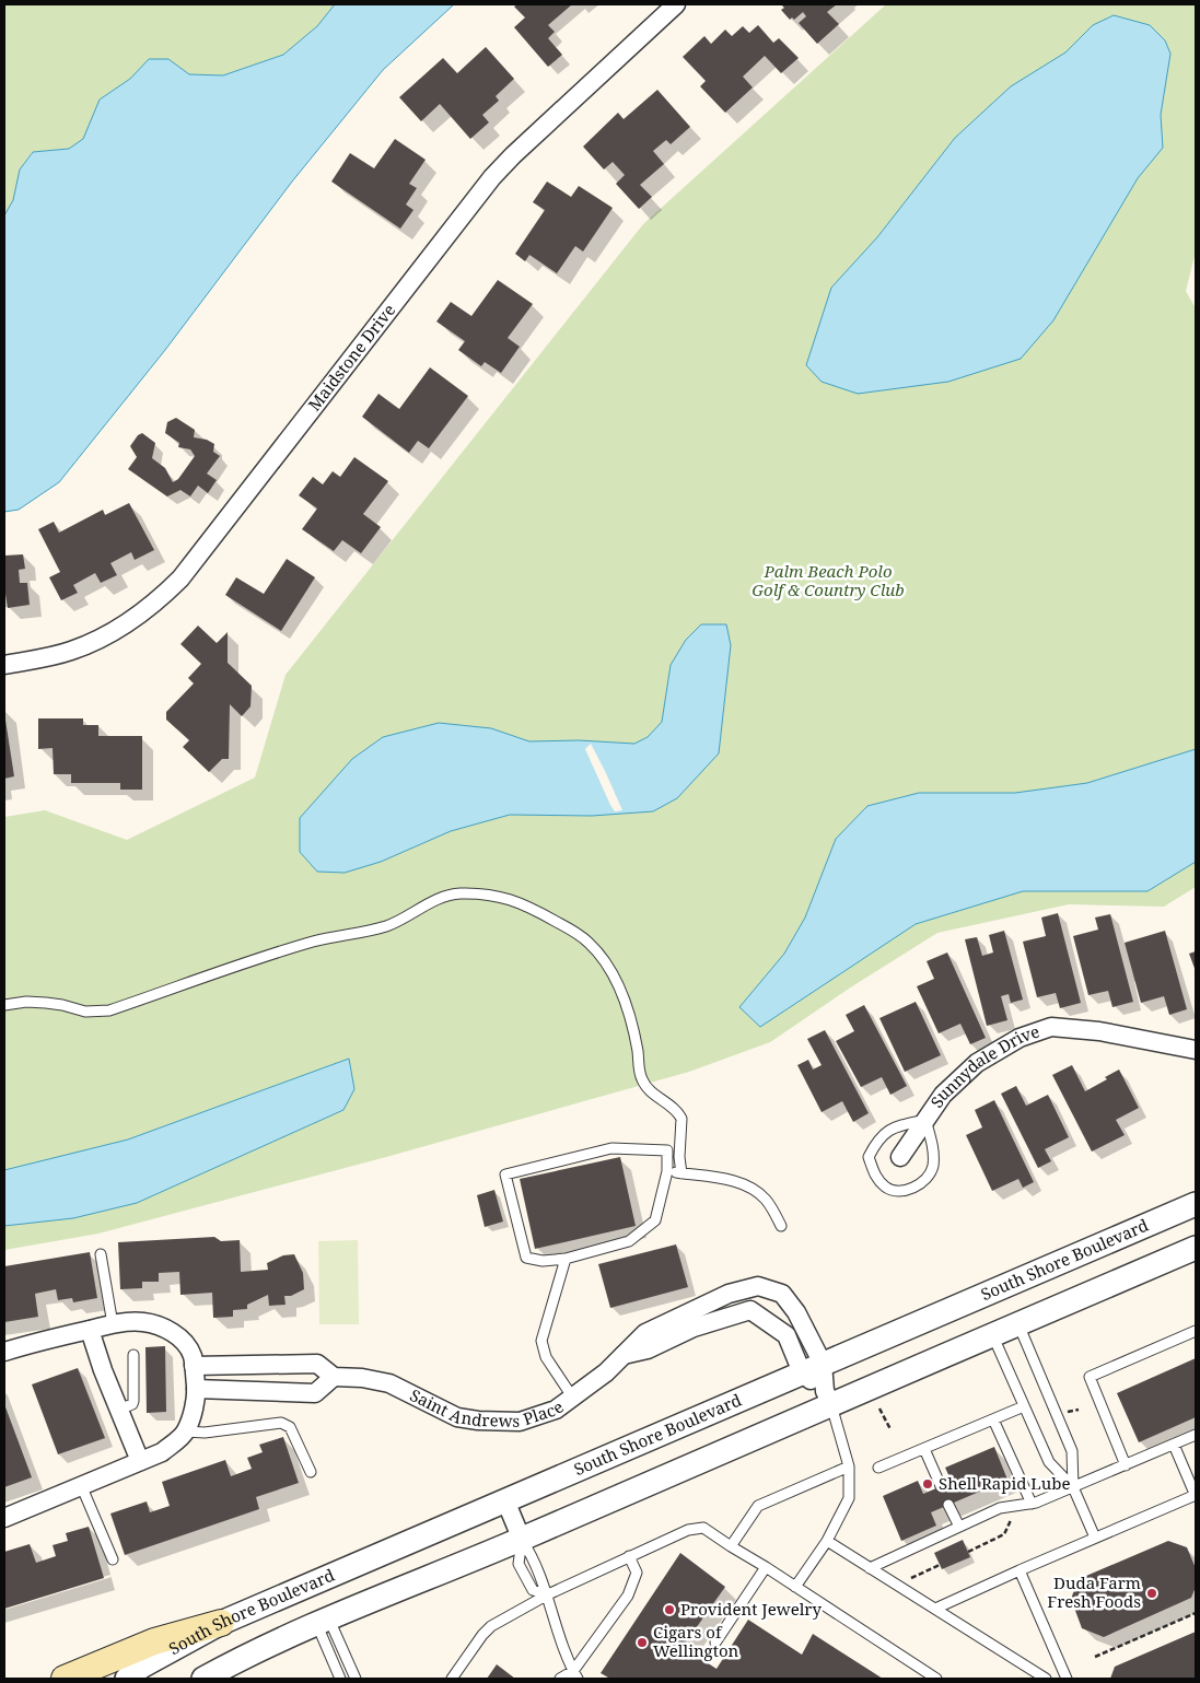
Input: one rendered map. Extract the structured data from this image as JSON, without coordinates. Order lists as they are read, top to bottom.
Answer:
{
  "streets": {
    "street": [
      "Maidstone Drive",
      "Sunnydale Drive",
      "South Shore Boulevard",
      "Saint Andrews Place"
    ]
  },
  "crossings": [
    ["South Shore Boulevard", "Saint Andrews Place"]
  ],
  "parks": ["Palm Beach Polo Golf & Country Club"],
  "places": [
    "Shell Rapid Lube",
    "Duda Farm Fresh Foods",
    "Provident Jewelry",
    "Cigars of Wellington"
  ]
}
